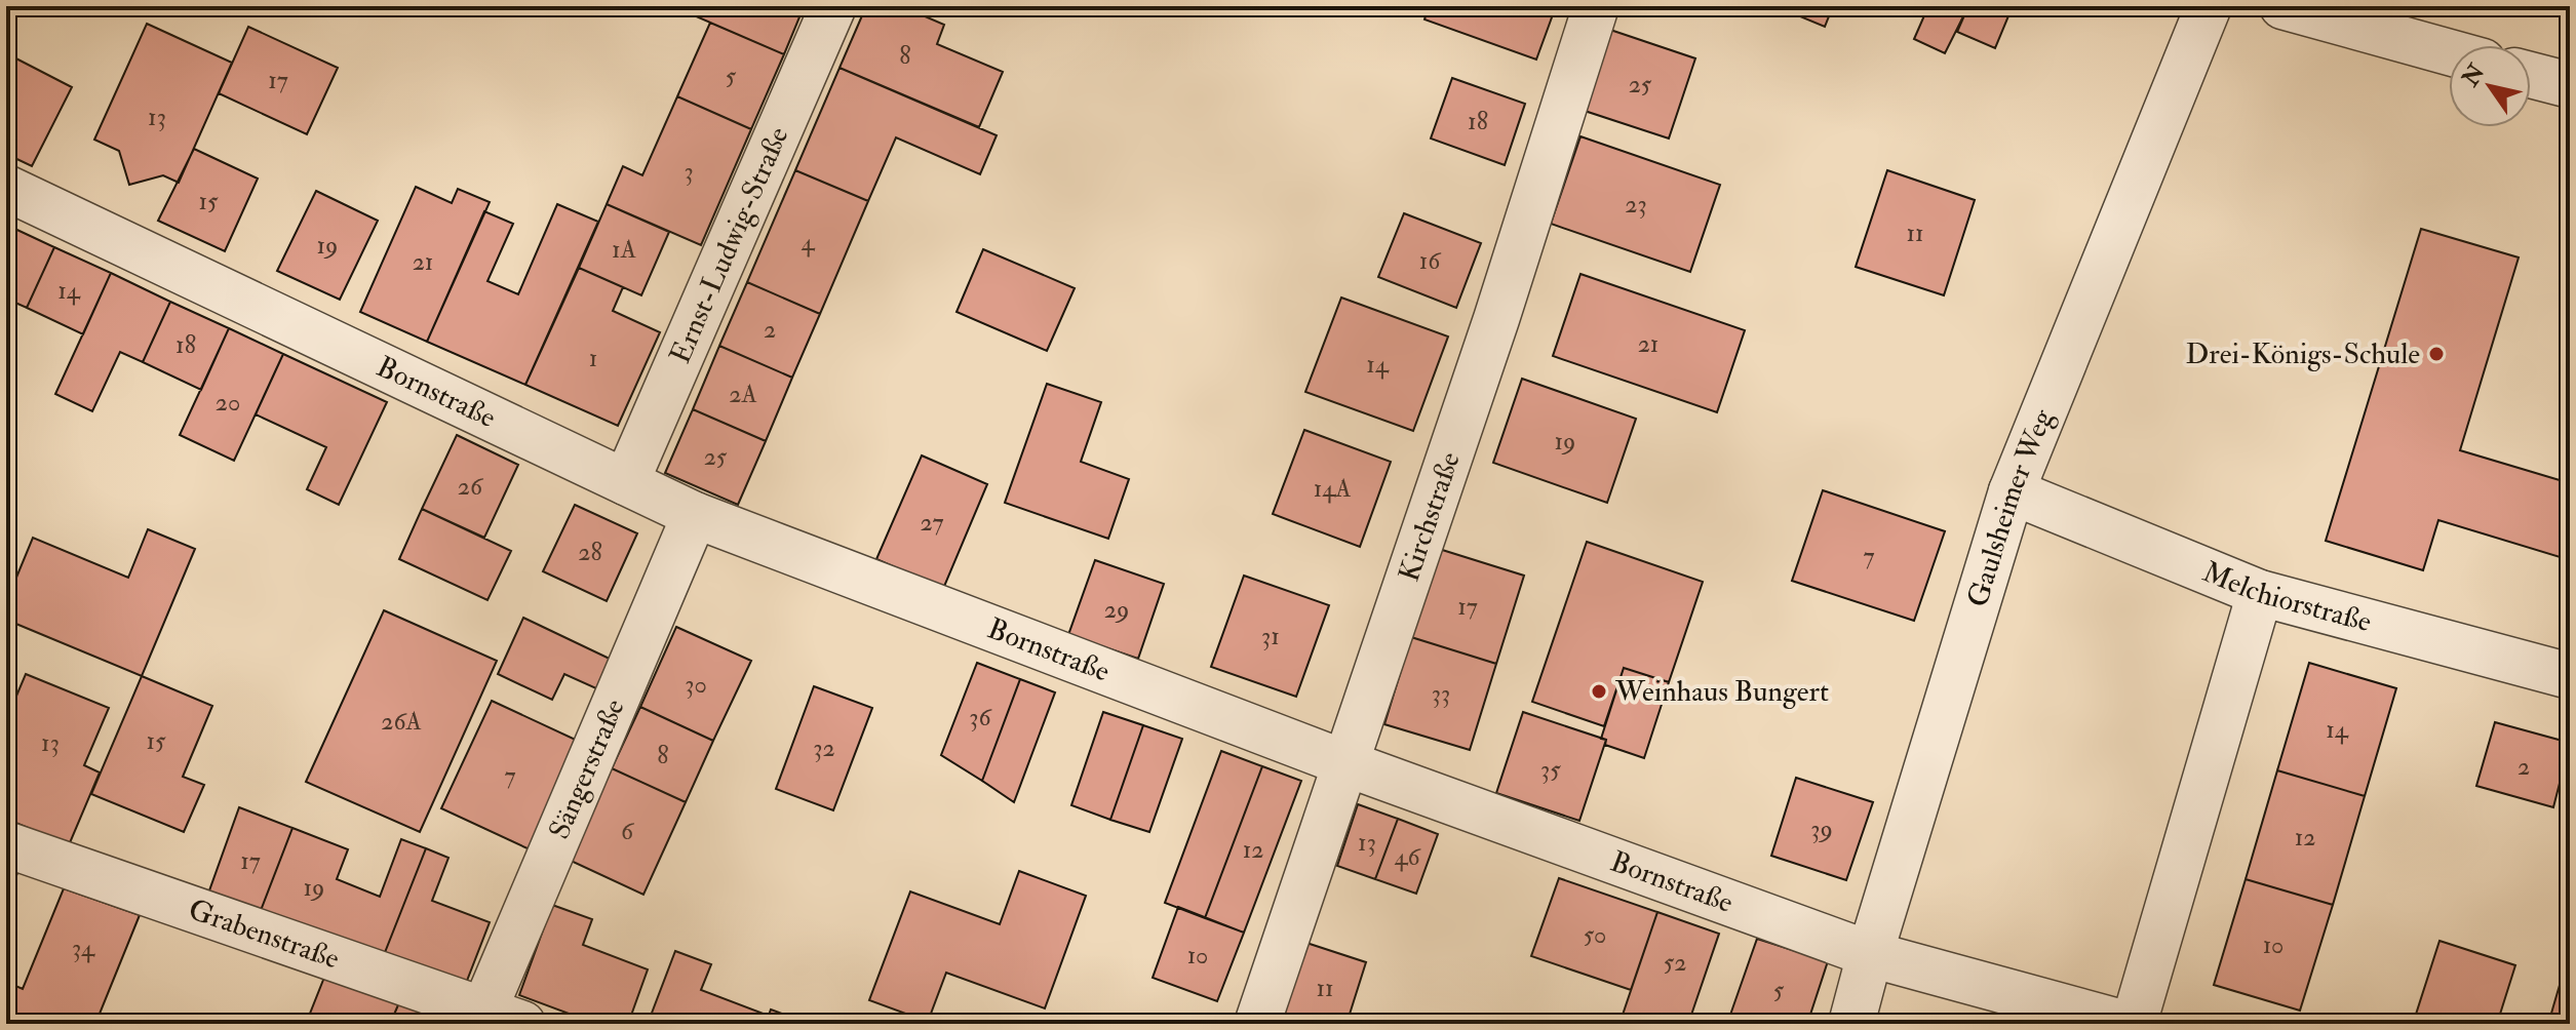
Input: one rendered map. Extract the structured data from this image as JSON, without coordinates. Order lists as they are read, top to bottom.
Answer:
{
  "streets": {
    "street": [
      "Ernst-Ludwig-Straße",
      "Bornstraße",
      "Gaulsheimer Weg",
      "Kirchstraße",
      "Melchiorstraße",
      "Sängerstraße",
      "Grabenstraße"
    ]
  },
  "crossings": [
    ["Ernst-Ludwig-Straße", "Bornstraße"],
    ["Bornstraße", "Gaulsheimer Weg"],
    ["Bornstraße", "Kirchstraße"],
    ["Bornstraße", "Sängerstraße"],
    ["Gaulsheimer Weg", "Melchiorstraße"],
    ["Sängerstraße", "Grabenstraße"]
  ],
  "places": ["Drei-Königs-Schule", "Weinhaus Bungert"],
  "house_numbers": [
    "8",
    "5",
    "17",
    "25",
    "13",
    "18",
    "3",
    "15",
    "23",
    "11",
    "4",
    "19",
    "1A",
    "16",
    "21",
    "14",
    "2",
    "21",
    "18",
    "1",
    "14",
    "2A",
    "20",
    "19",
    "25",
    "26",
    "14A",
    "27",
    "28",
    "7",
    "17",
    "29",
    "31",
    "30",
    "33",
    "36",
    "26A",
    "14",
    "15",
    "13",
    "32",
    "8",
    "2",
    "35",
    "7",
    "39",
    "6",
    "12",
    "13",
    "12",
    "46",
    "17",
    "19",
    "50",
    "10",
    "34",
    "10",
    "52",
    "11",
    "5"
  ],
  "north": "top left"
}
